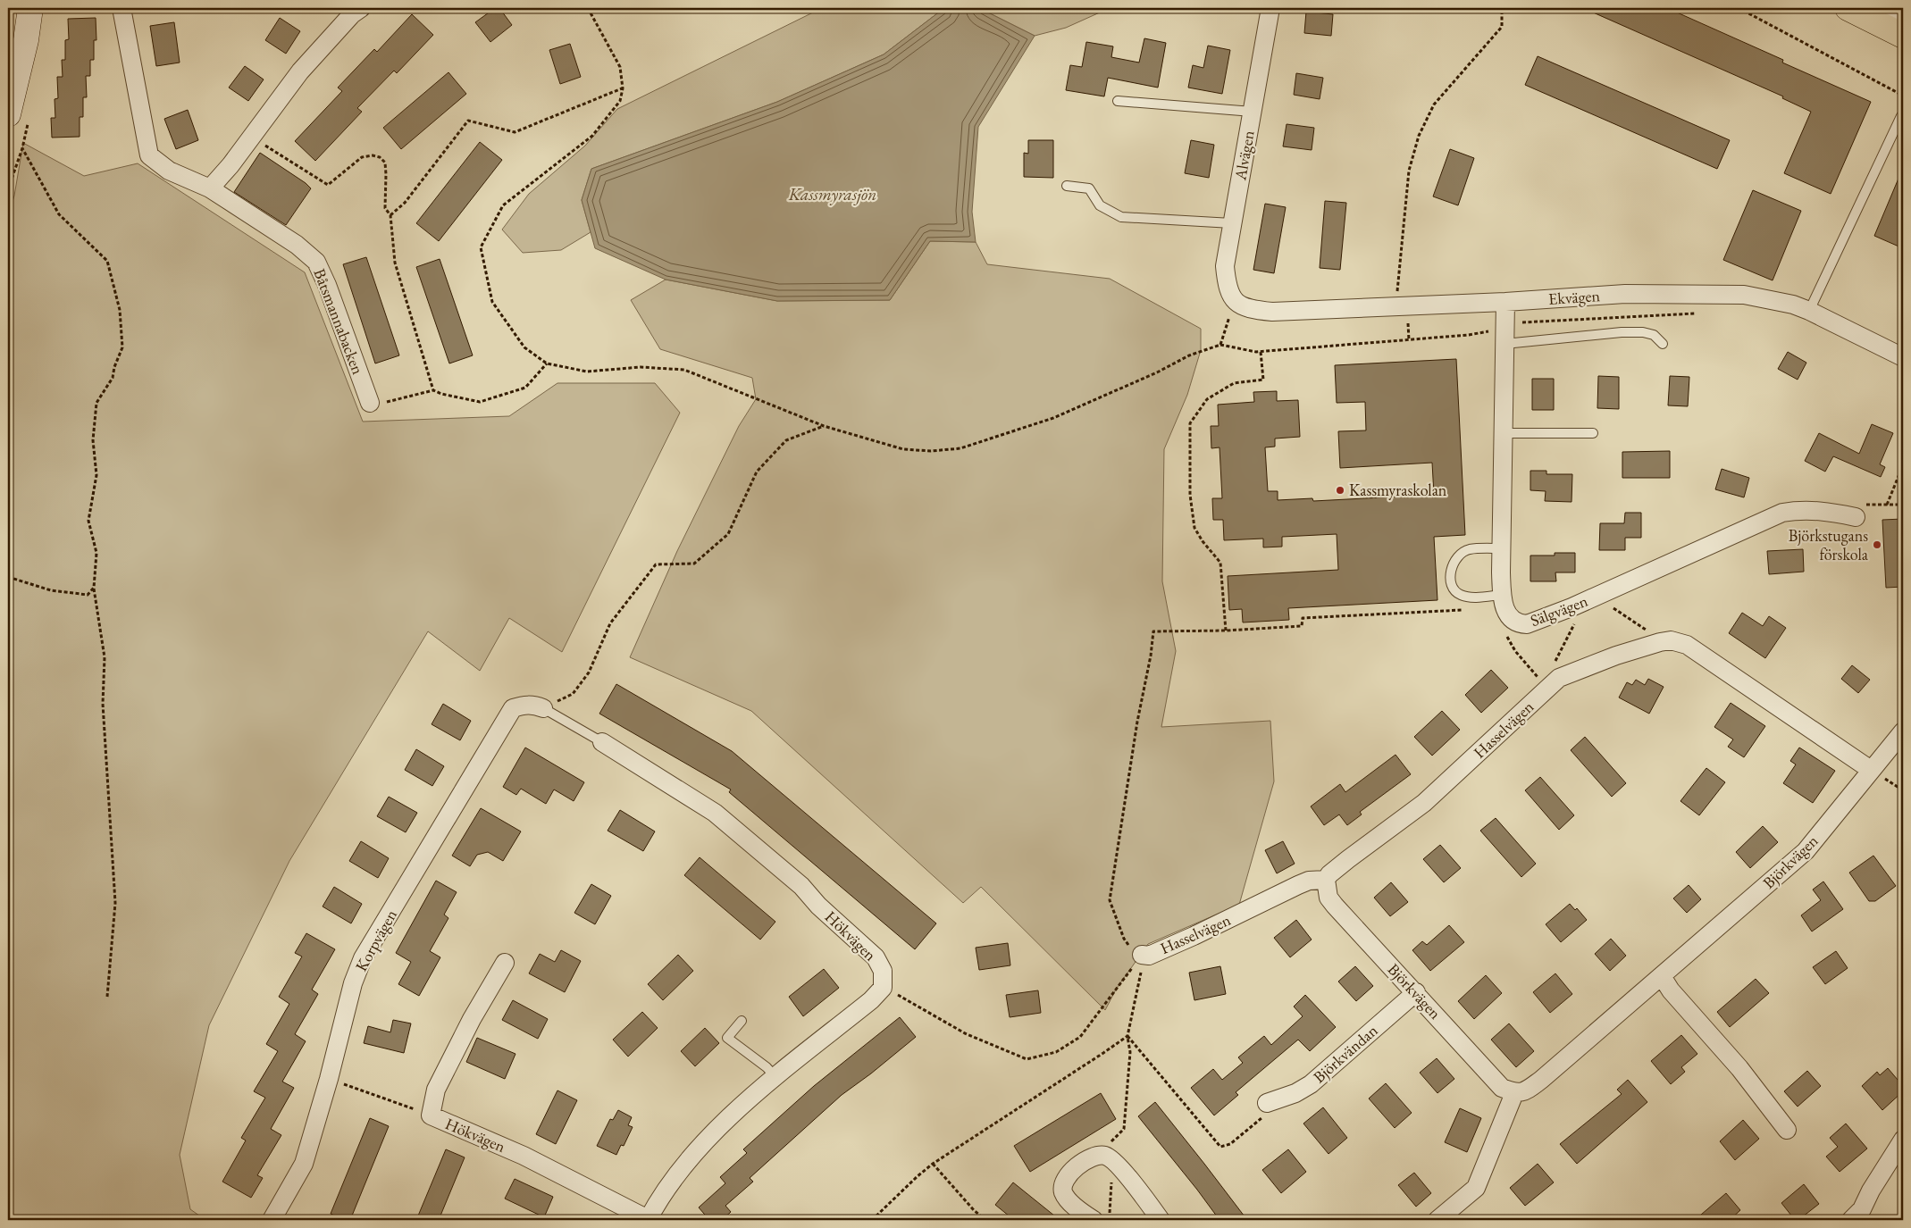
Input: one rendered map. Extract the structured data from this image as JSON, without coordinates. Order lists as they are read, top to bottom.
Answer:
{
  "streets": {
    "street": [
      "Alvägen",
      "Ekvägen",
      "Båtsmannabacken",
      "Sälgvägen",
      "Hasselvägen",
      "Björkvägen",
      "Hökvägen",
      "Korpvägen",
      "Björkvändan"
    ]
  },
  "crossings": [
    ["Alvägen", "Ekvägen"],
    ["Ekvägen", "Sälgvägen"],
    ["Hasselvägen", "Björkvägen"],
    ["Björkvägen", "Björkvändan"]
  ],
  "water": ["Kassmyrasjön"],
  "places": ["Kassmyraskolan", "Björkstugans förskola"]
}
